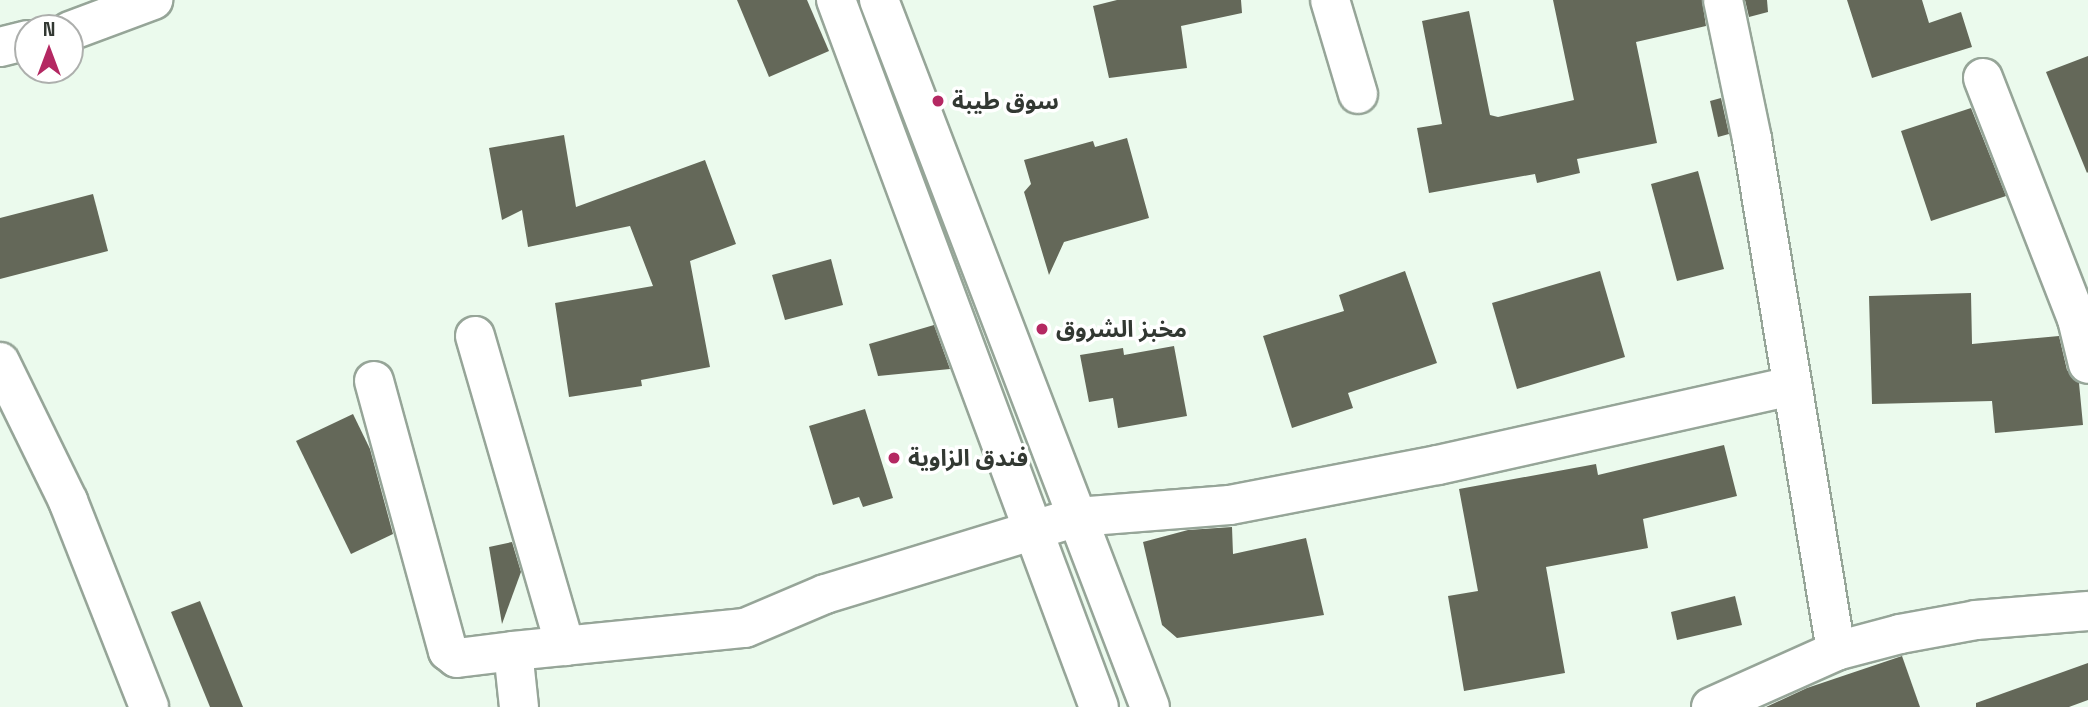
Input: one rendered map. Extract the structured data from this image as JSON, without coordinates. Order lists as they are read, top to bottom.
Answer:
{
  "places": ["سوق طيبة", "مخبز الشروق", "فندق الزاوية"],
  "north": "top"
}
